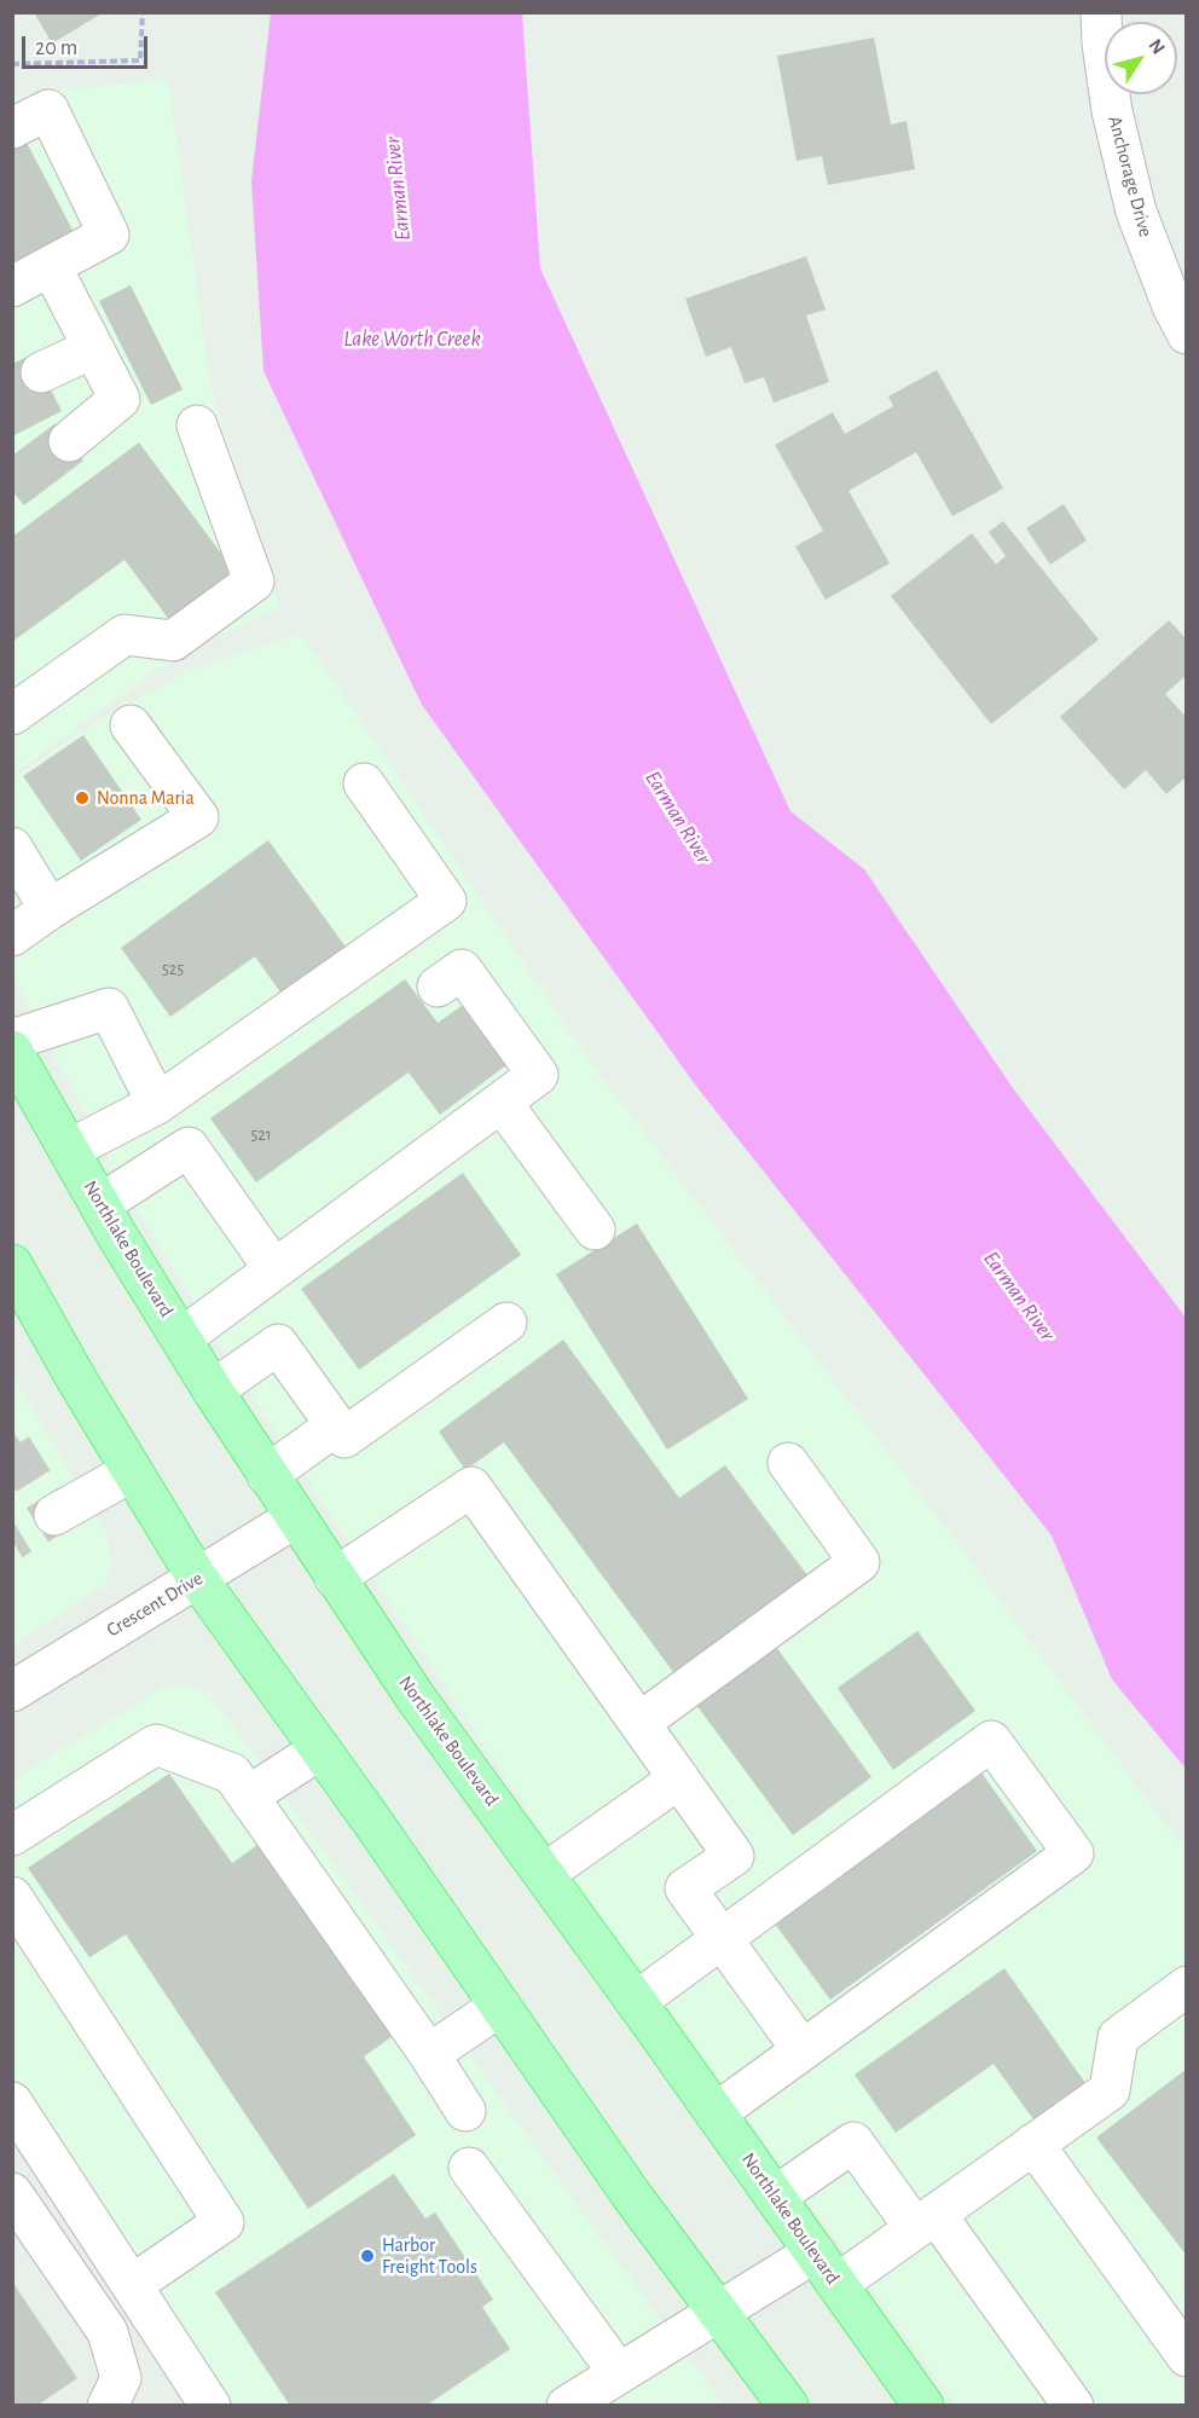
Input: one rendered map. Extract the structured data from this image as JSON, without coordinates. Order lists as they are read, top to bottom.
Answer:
{
  "streets": {
    "main road": ["Northlake Boulevard"],
    "street": ["Anchorage Drive", "Crescent Drive"]
  },
  "crossings": [
    ["Northlake Boulevard", "Crescent Drive"]
  ],
  "water": ["Earman River", "Lake Worth Creek"],
  "places": ["Nonna Maria", "Harbor Freight Tools"],
  "house_numbers": ["525", "521"],
  "scale_bar": "20 m",
  "north": "top right"
}
